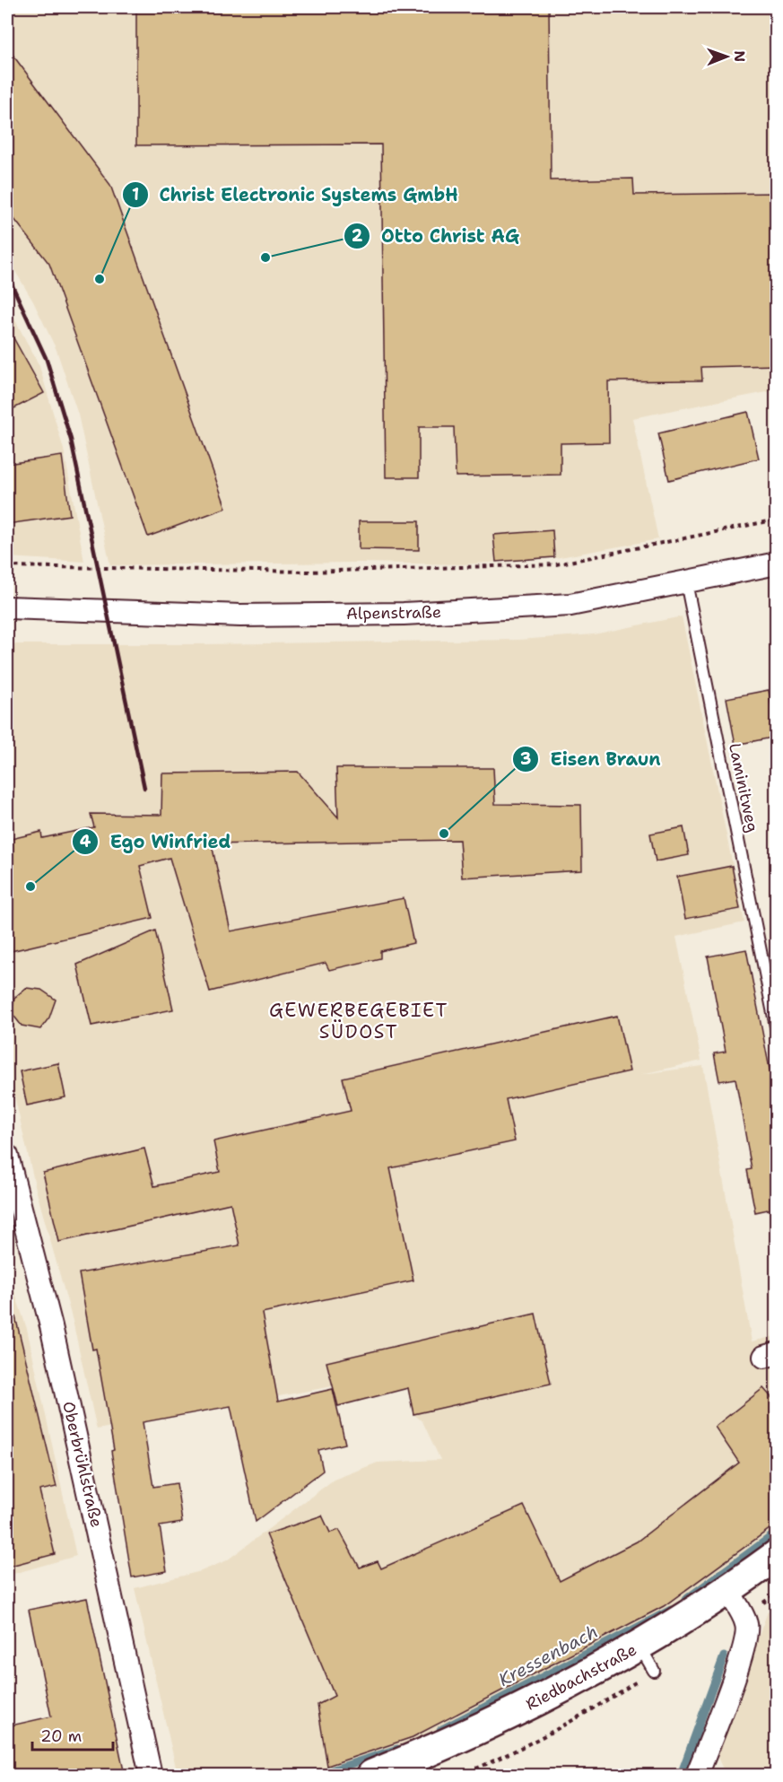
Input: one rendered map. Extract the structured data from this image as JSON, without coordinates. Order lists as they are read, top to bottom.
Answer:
{
  "streets": {
    "street": ["Alpenstraße", "Oberbrühlstraße", "Riedbachstraße"],
    "lane": ["Laminitweg"]
  },
  "crossings": [
    ["Alpenstraße", "Laminitweg"]
  ],
  "districts": ["GEWERBEGEBIET SÜDOST"],
  "water": ["Kressenbach"],
  "places": [
    "Otto Christ AG",
    "Christ Electronic Systems GmbH",
    "Eisen Braun",
    "Ego Winfried"
  ],
  "scale_bar": "20 m",
  "north": "right"
}
